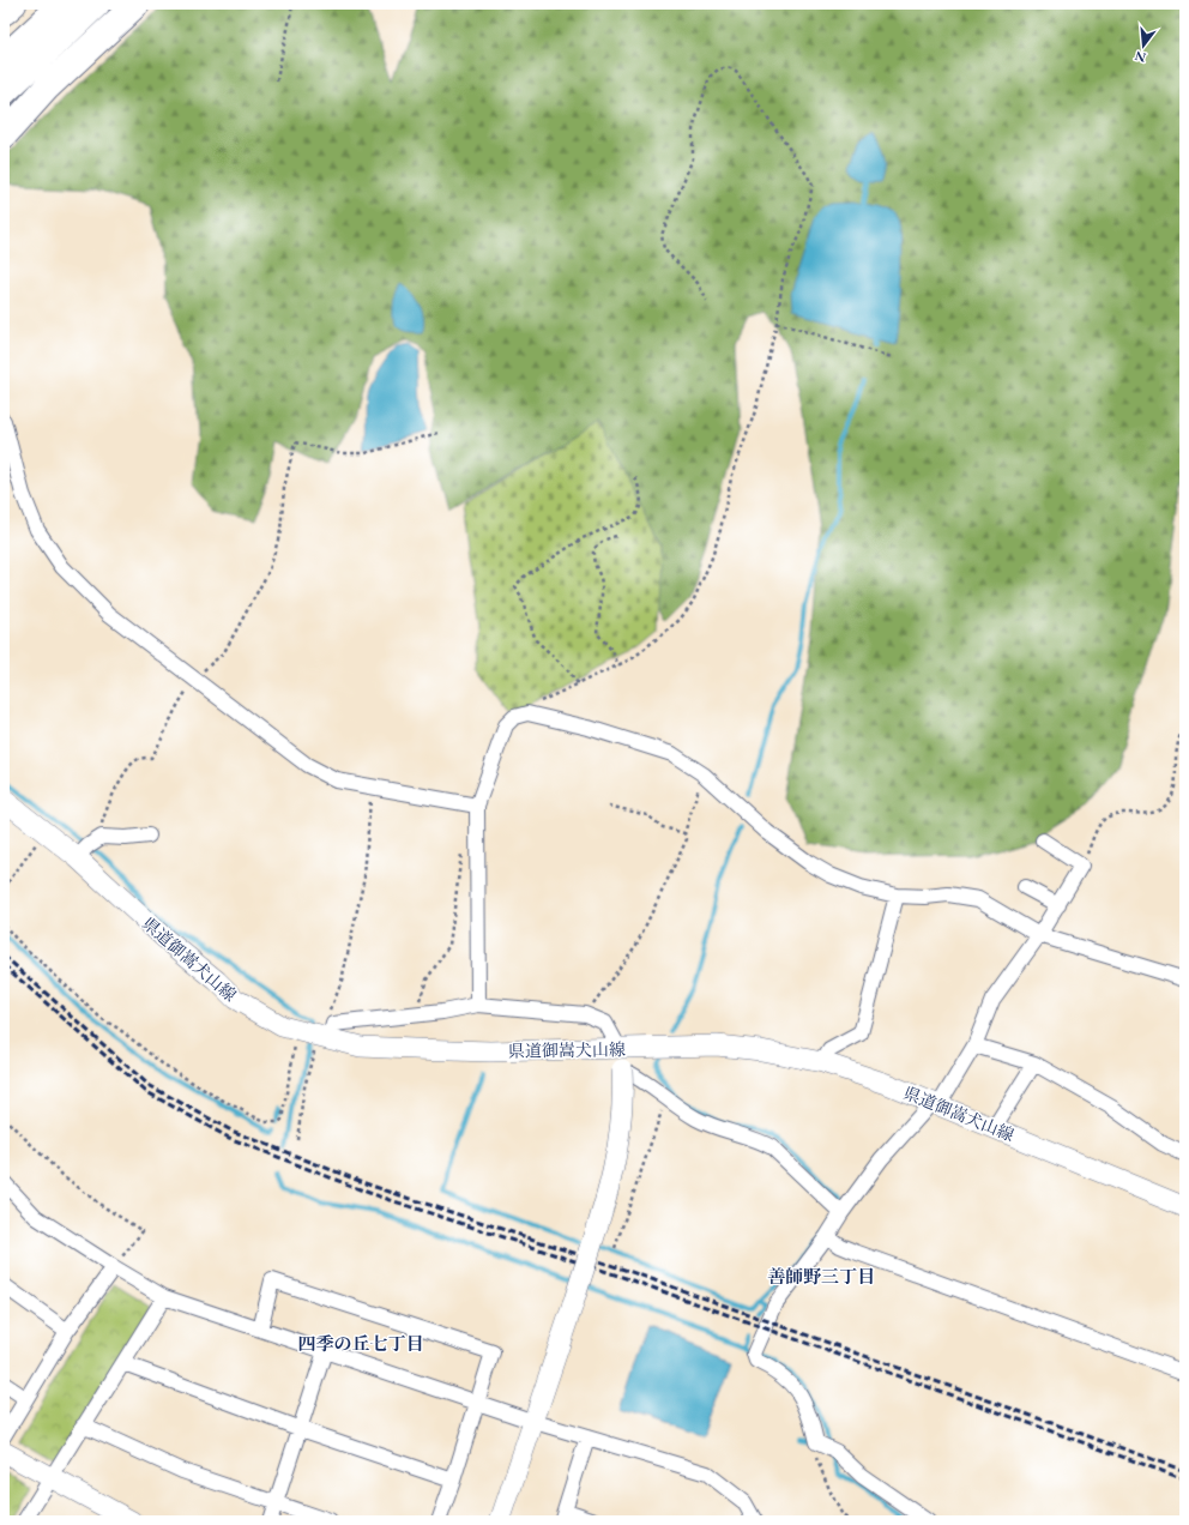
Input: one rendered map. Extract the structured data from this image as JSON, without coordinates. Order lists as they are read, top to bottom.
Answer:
{
  "streets": {
    "main road": ["県道御嵩犬山線"]
  },
  "districts": ["善師野三丁目", "四季の丘七丁目"],
  "north": "bottom"
}
